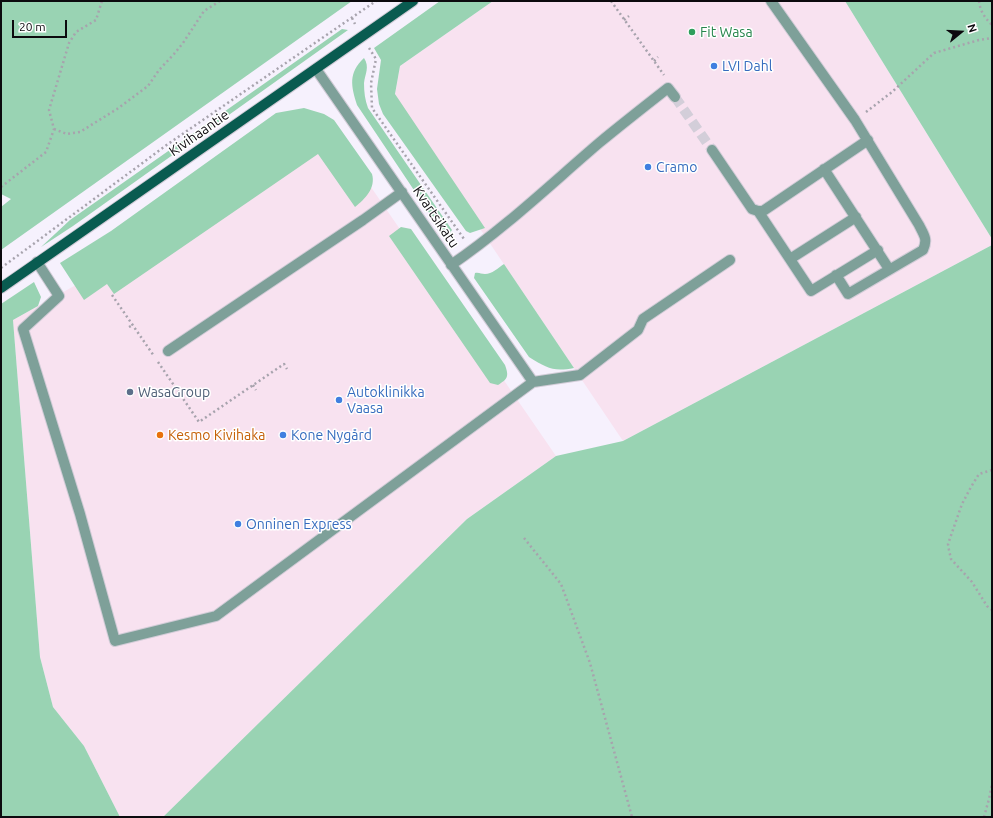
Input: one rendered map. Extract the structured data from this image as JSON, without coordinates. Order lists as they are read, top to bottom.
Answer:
{
  "streets": {
    "main road": ["Kivihaantie"],
    "street": ["Kvartsikatu"]
  },
  "crossings": [
    ["Kivihaantie", "Kvartsikatu"]
  ],
  "places": [
    "Fit Wasa",
    "LVI Dahl",
    "Cramo",
    "WasaGroup",
    "Autoklinikka Vaasa",
    "Kesmo Kivihaka",
    "Kone Nygård",
    "Onninen Express"
  ],
  "scale_bar": "20 m",
  "north": "right"
}
